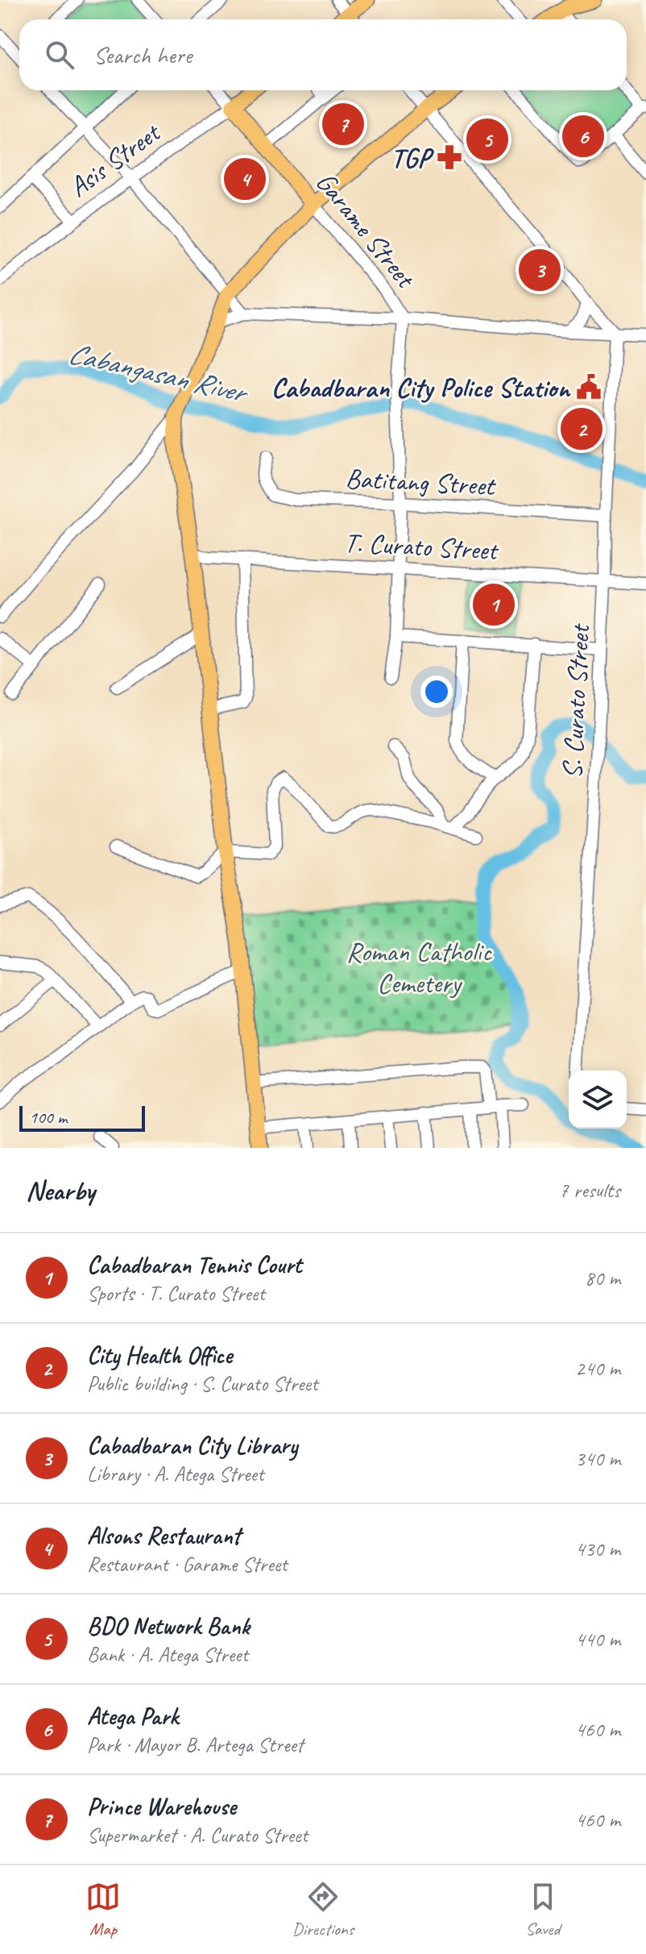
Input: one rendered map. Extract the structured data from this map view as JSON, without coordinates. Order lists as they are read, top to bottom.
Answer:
{
  "streets": {
    "main road": ["Asis Street", "Garame Street"],
    "street": ["Batitang Street", "T. Curato Street", "S. Curato Street"]
  },
  "crossings": [
    ["Asis Street", "Garame Street"],
    ["Batitang Street", "S. Curato Street"],
    ["T. Curato Street", "S. Curato Street"]
  ],
  "water": ["Cabangasan River"],
  "parks": ["Roman Catholic Cemetery"],
  "places": {
    "pharmacy": ["TGP"],
    "public building": ["Cabadbaran City Police Station"]
  },
  "scale_bar": "100 m",
  "page": {
    "search": "Search here",
    "pins": [
      "7",
      "6",
      "5",
      "4",
      "3",
      "2",
      "1"
    ],
    "scale": "100 m",
    "heading": ["Nearby", "7 results"],
    "list": [
      {
        "mark": "1",
        "name": "Cabadbaran Tennis Court",
        "note": "Sports · T. Curato Street",
        "value": "80 m"
      },
      {
        "mark": "2",
        "name": "City Health Office",
        "note": "Public building · S. Curato Street",
        "value": "240 m"
      },
      {
        "mark": "3",
        "name": "Cabadbaran City Library",
        "note": "Library · A. Atega Street",
        "value": "340 m"
      },
      {
        "mark": "4",
        "name": "Alsons Restaurant",
        "note": "Restaurant · Garame Street",
        "value": "430 m"
      },
      {
        "mark": "5",
        "name": "BDO Network Bank",
        "note": "Bank · A. Atega Street",
        "value": "440 m"
      },
      {
        "mark": "6",
        "name": "Atega Park",
        "note": "Park · Mayor B. Artega Street",
        "value": "460 m"
      },
      {
        "mark": "7",
        "name": "Prince Warehouse",
        "note": "Supermarket · A. Curato Street",
        "value": "460 m"
      }
    ],
    "nav": ["Map", "Directions", "Saved"]
  }
}
